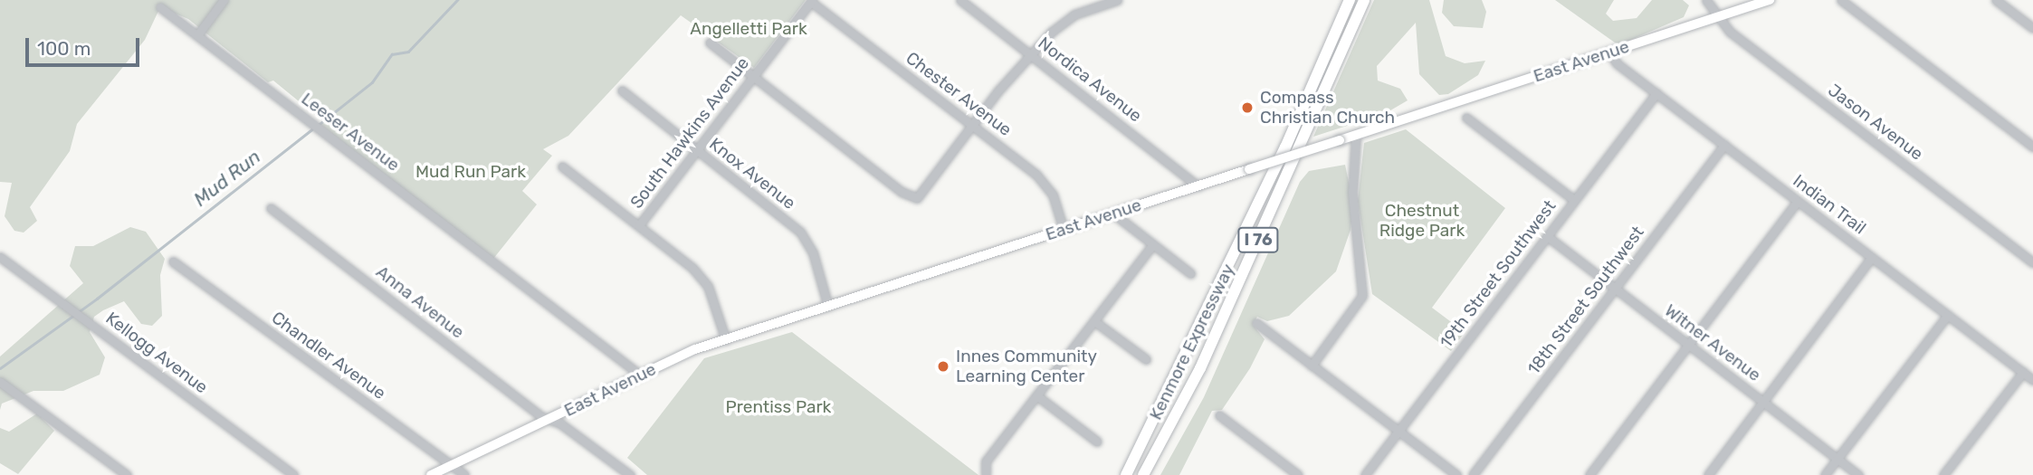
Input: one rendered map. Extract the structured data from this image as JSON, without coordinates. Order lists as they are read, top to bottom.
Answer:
{
  "streets": {
    "highway": ["I 76", "Kenmore Expressway"],
    "main road": ["East Avenue"],
    "street": [
      "Nordica Avenue",
      "Chester Avenue",
      "Jason Avenue",
      "Leeser Avenue",
      "South Hawkins Avenue",
      "Knox Avenue",
      "Indian Trail",
      "19th Street Southwest",
      "18th Street Southwest",
      "Anna Avenue",
      "Witner Avenue",
      "Kellogg Avenue",
      "Chandler Avenue"
    ]
  },
  "crossings": [
    ["East Avenue", "Nordica Avenue"],
    ["East Avenue", "Chester Avenue"],
    ["East Avenue", "Jason Avenue"],
    ["East Avenue", "Leeser Avenue"],
    ["East Avenue", "Knox Avenue"],
    ["East Avenue", "Indian Trail"],
    ["East Avenue", "Anna Avenue"],
    ["East Avenue", "Chandler Avenue"],
    ["Chester Avenue", "South Hawkins Avenue"],
    ["South Hawkins Avenue", "Knox Avenue"],
    ["Indian Trail", "19th Street Southwest"],
    ["Indian Trail", "18th Street Southwest"],
    ["19th Street Southwest", "Witner Avenue"],
    ["18th Street Southwest", "Witner Avenue"]
  ],
  "water": ["Mud Run"],
  "parks": [
    "Angelletti Park",
    "Mud Run Park",
    "Chestnut Ridge Park",
    "Prentiss Park"
  ],
  "places": ["Compass Christian Church", "Innes Community Learning Center"],
  "scale_bar": "100 m"
}
